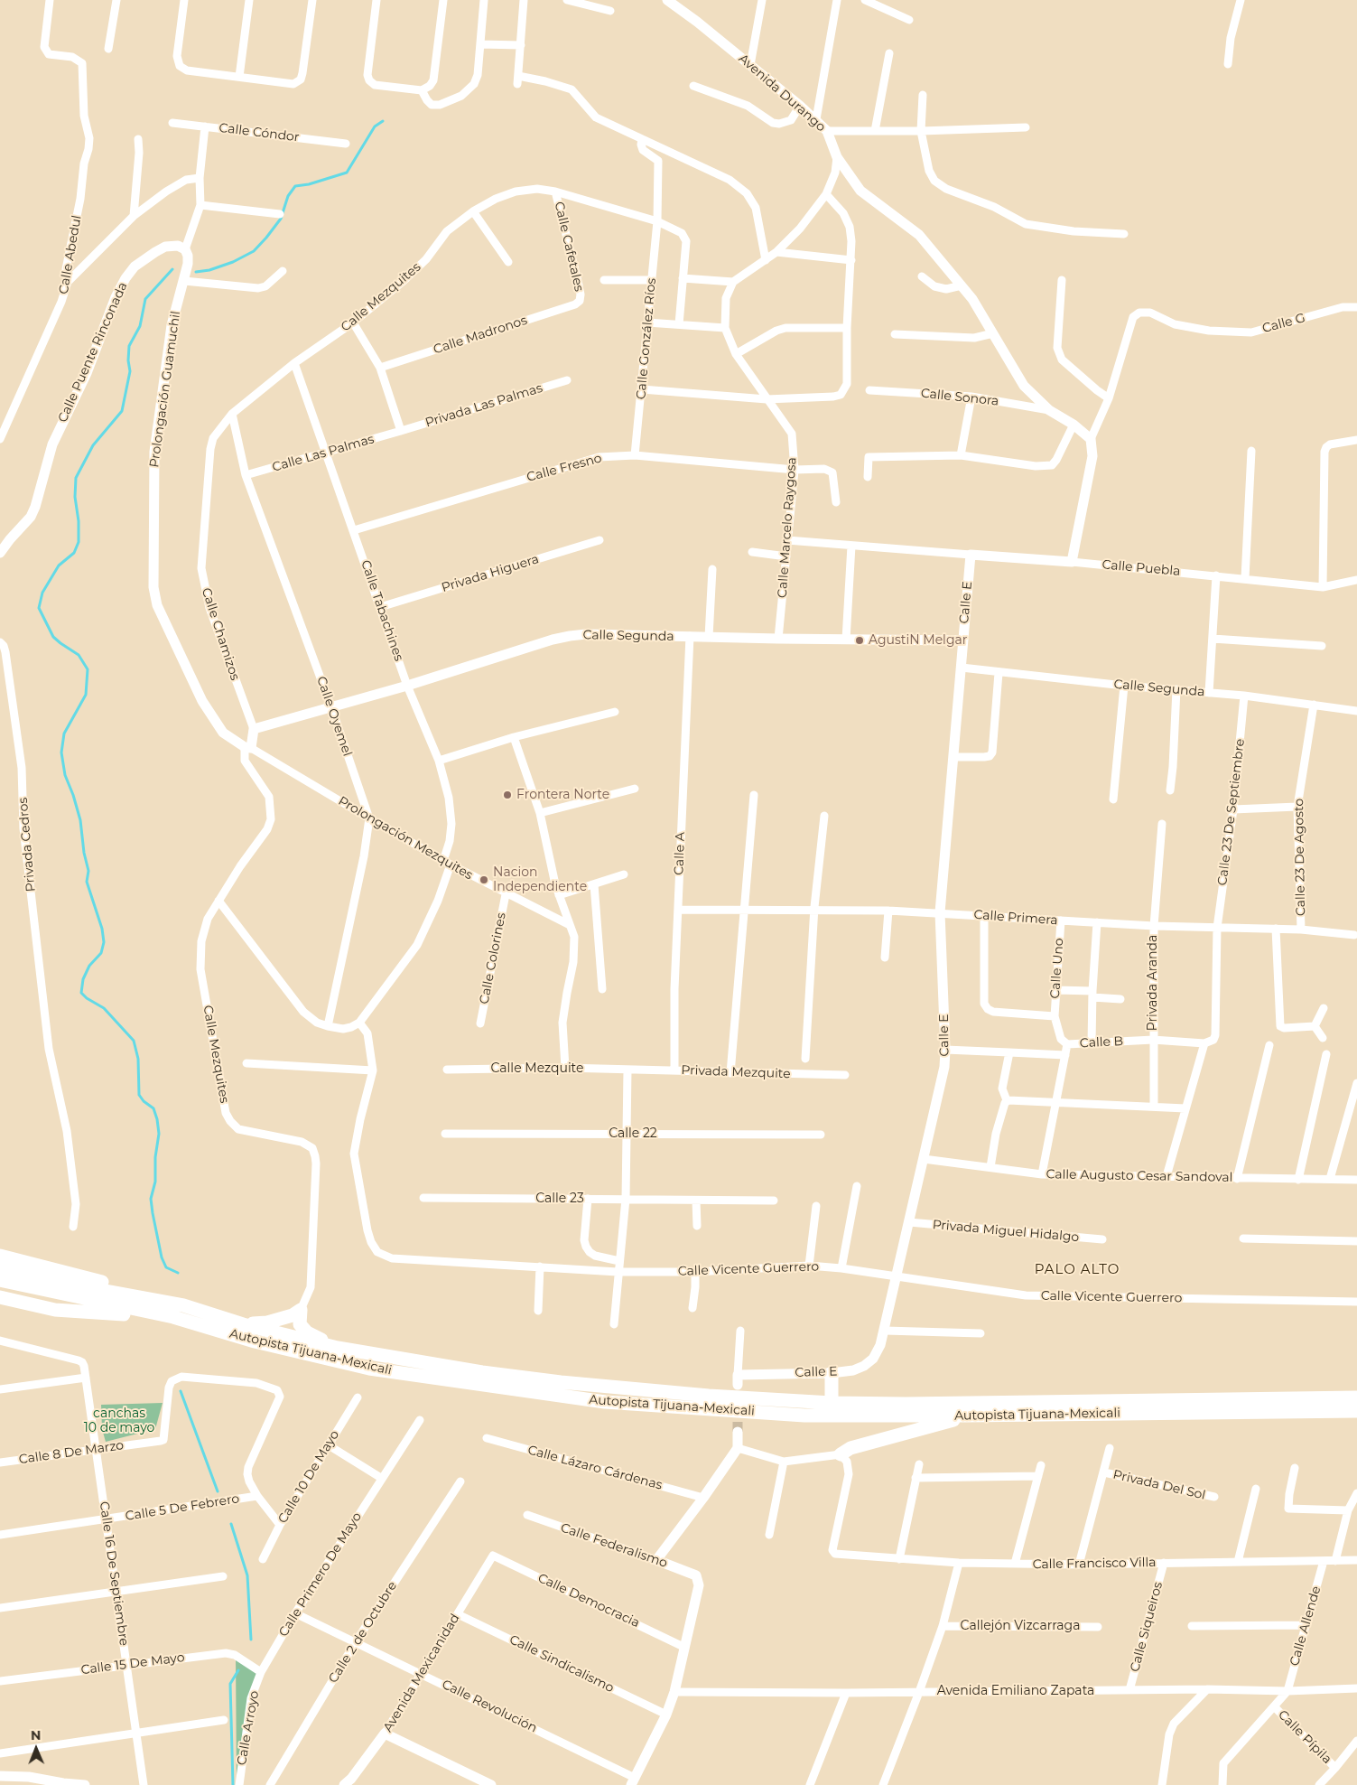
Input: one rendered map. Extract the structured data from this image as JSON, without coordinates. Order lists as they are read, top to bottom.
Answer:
{
  "streets": {
    "highway": ["Autopista Tijuana-Mexicali"],
    "main road": [
      "Avenida Durango",
      "Calle Puente Rinconada",
      "Prolongación Guamuchil",
      "Calle Puebla",
      "Calle E",
      "Calle Chamizos",
      "Calle Segunda",
      "Calle Federalismo",
      "Avenida Mexicanidad"
    ],
    "street": [
      "Calle Cóndor",
      "Calle Cafetales",
      "Calle Abedul",
      "Calle Mezquites",
      "Calle G",
      "Calle Madronos",
      "Calle González Ríos",
      "Calle Sonora",
      "Privada Las Palmas",
      "Calle Las Palmas",
      "Calle Fresno",
      "Calle Marcelo Raygosa",
      "Privada Higuera",
      "Calle Tabachines",
      "Calle Oyemel",
      "Calle 23 De Septiembre",
      "Prolongación Mezquites",
      "Privada Cedros",
      "Calle A",
      "Calle 23 De Agosto",
      "Calle Primera",
      "Calle Colorines",
      "Calle Uno",
      "Privada Aranda",
      "Calle B",
      "Calle Mezquite",
      "Privada Mezquite",
      "Calle 22",
      "Calle Augusto Cesar Sandoval",
      "Calle 23",
      "Privada Miguel Hidalgo",
      "Calle Vicente Guerrero",
      "Calle 8 De Marzo",
      "Calle Lázaro Cárdenas",
      "Calle 10 De Mayo",
      "Privada Del Sol",
      "Calle 5 De Febrero",
      "Calle Francisco Villa",
      "Calle 16 De Septiembre",
      "Calle Primero De Mayo",
      "Calle Democracia",
      "Callejón Vizcarraga",
      "Calle Allende",
      "Calle Siqueiros",
      "Calle 2 de Octubre",
      "Calle 15 De Mayo",
      "Calle Sindicalismo",
      "Avenida Emiliano Zapata",
      "Calle Revolución",
      "Calle Arroyo",
      "Calle Pípila"
    ]
  },
  "crossings": [
    ["Avenida Durango", "Calle Sonora"],
    ["Calle Cafetales", "Calle Mezquites"],
    ["Calle Cafetales", "Calle Madronos"],
    ["Calle Mezquites", "Calle González Ríos"],
    ["Calle Mezquites", "Prolongación Guamuchil"],
    ["Calle Mezquites", "Calle Tabachines"],
    ["Calle Mezquites", "Calle Chamizos"],
    ["Calle Mezquites", "Calle Oyemel"],
    ["Calle Mezquites", "Prolongación Mezquites"],
    ["Calle González Ríos", "Calle Fresno"],
    ["Calle Puente Rinconada", "Prolongación Guamuchil"],
    ["Prolongación Guamuchil", "Calle Chamizos"],
    ["Prolongación Guamuchil", "Prolongación Mezquites"],
    ["Privada Las Palmas", "Calle Las Palmas"],
    ["Calle Las Palmas", "Calle Tabachines"],
    ["Calle Las Palmas", "Calle Oyemel"],
    ["Calle Fresno", "Calle Marcelo Raygosa"],
    ["Calle Fresno", "Calle Tabachines"],
    ["Calle Marcelo Raygosa", "Calle Puebla"],
    ["Calle Marcelo Raygosa", "Calle Segunda"],
    ["Calle Puebla", "Calle E"],
    ["Privada Higuera", "Calle Tabachines"],
    ["Calle E", "Calle Segunda"],
    ["Calle E", "Calle Primera"],
    ["Calle E", "Calle Augusto Cesar Sandoval"],
    ["Calle E", "Privada Miguel Hidalgo"],
    ["Calle E", "Calle Vicente Guerrero"],
    ["Calle Tabachines", "Calle Segunda"],
    ["Calle Tabachines", "Prolongación Mezquites"],
    ["Calle Tabachines", "Calle Vicente Guerrero"],
    ["Calle Chamizos", "Calle Segunda"],
    ["Calle Chamizos", "Prolongación Mezquites"],
    ["Calle Segunda", "Calle Oyemel"],
    ["Calle Segunda", "Calle 23 De Septiembre"],
    ["Calle Segunda", "Calle A"],
    ["Calle Segunda", "Calle 23 De Agosto"],
    ["Calle Oyemel", "Prolongación Mezquites"],
    ["Calle 23 De Septiembre", "Calle Primera"],
    ["Calle 23 De Septiembre", "Calle B"],
    ["Prolongación Mezquites", "Calle Colorines"],
    ["Calle A", "Calle Primera"],
    ["Calle A", "Privada Mezquite"],
    ["Calle 23 De Agosto", "Calle Primera"],
    ["Calle Primera", "Calle Uno"],
    ["Calle Primera", "Privada Aranda"],
    ["Calle Uno", "Calle B"],
    ["Privada Aranda", "Calle B"],
    ["Calle Mezquite", "Privada Mezquite"],
    ["Calle 8 De Marzo", "Calle 5 De Febrero"],
    ["Calle 8 De Marzo", "Calle 16 De Septiembre"],
    ["Calle 5 De Febrero", "Calle 16 De Septiembre"],
    ["Calle Federalismo", "Calle Democracia"],
    ["Calle Francisco Villa", "Calle Allende"],
    ["Calle Francisco Villa", "Calle Siqueiros"],
    ["Calle 16 De Septiembre", "Calle 15 De Mayo"],
    ["Calle Primero De Mayo", "Calle 15 De Mayo"],
    ["Calle Primero De Mayo", "Calle Revolución"],
    ["Calle Primero De Mayo", "Calle Arroyo"],
    ["Calle Democracia", "Avenida Mexicanidad"],
    ["Calle Allende", "Avenida Emiliano Zapata"],
    ["Calle Siqueiros", "Avenida Emiliano Zapata"],
    ["Calle 2 de Octubre", "Calle Revolución"],
    ["Calle 15 De Mayo", "Calle Arroyo"],
    ["Calle Sindicalismo", "Avenida Mexicanidad"],
    ["Avenida Mexicanidad", "Calle Revolución"]
  ],
  "districts": ["PALO ALTO"],
  "parks": ["canchas 10 de mayo"],
  "places": ["AgustiN Melgar", "Frontera Norte", "Nacion Independiente"],
  "north": "top"
}
